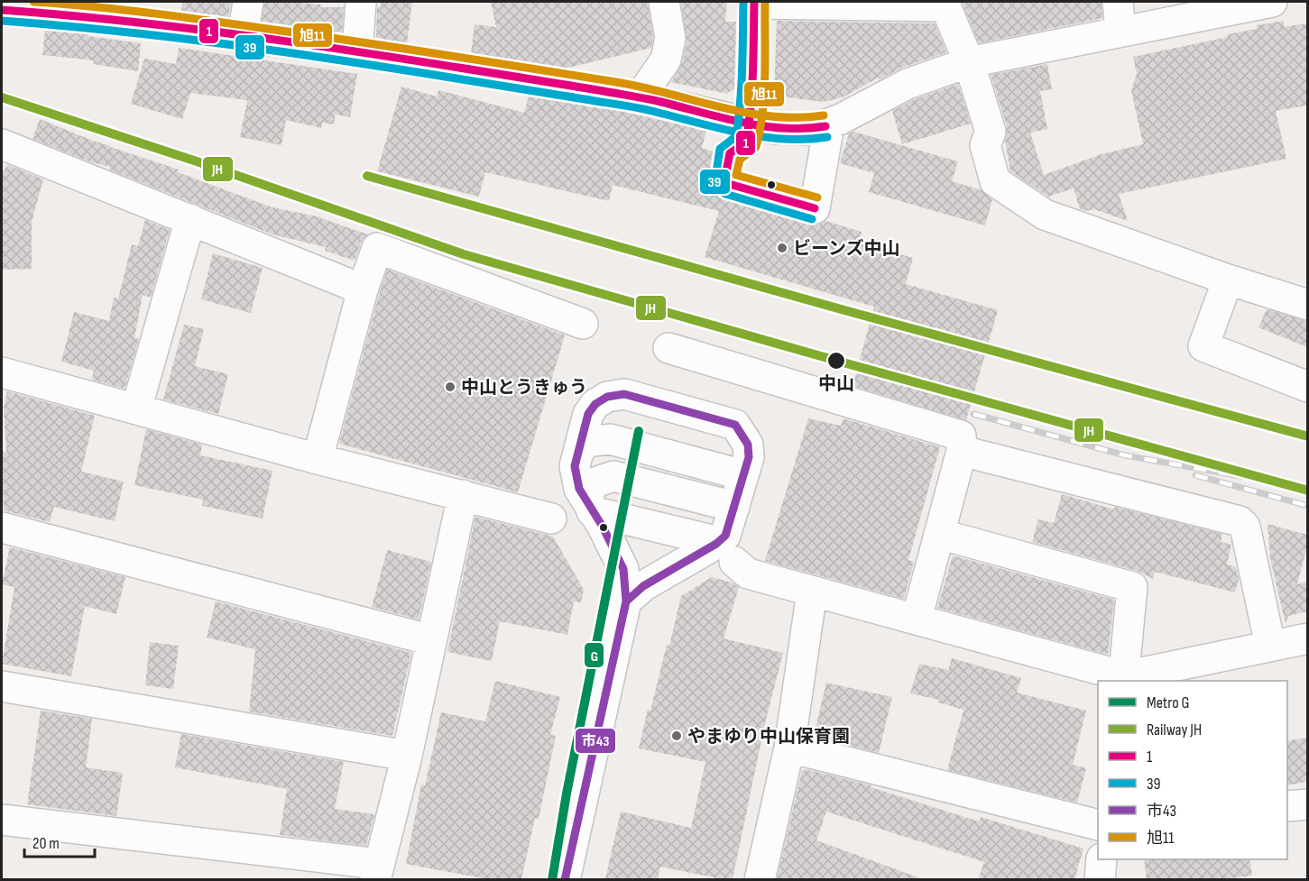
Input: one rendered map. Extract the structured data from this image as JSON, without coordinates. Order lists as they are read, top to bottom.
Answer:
{
  "places": [
    "ビーンズ中山",
    "中山",
    "中山とうきゅう",
    "やまゆり中山保育園"
  ],
  "lines": [
    "transit line 1",
    "transit line 39",
    "transit line 旭11",
    "rail line JH",
    "transit line 市43",
    "metro line G"
  ],
  "legend": [
    "Metro G",
    "Railway JH",
    "1",
    "39",
    "市43",
    "旭11"
  ],
  "scale_bar": "20 m"
}
